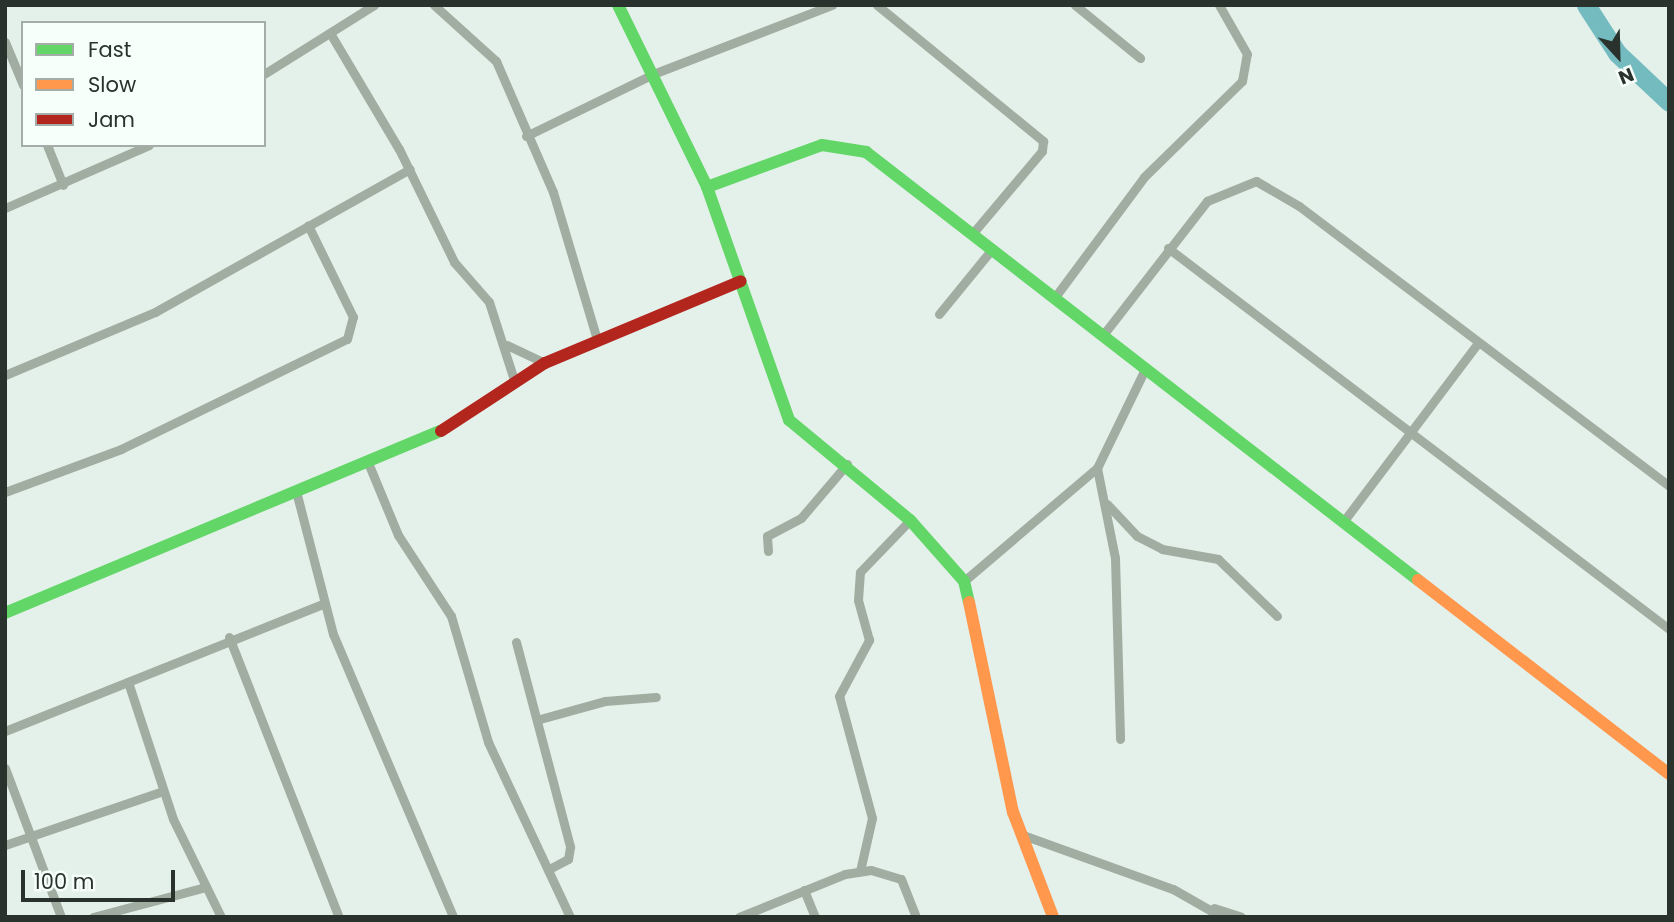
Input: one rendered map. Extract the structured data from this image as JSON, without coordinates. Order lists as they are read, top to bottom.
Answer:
{
  "legend": ["Fast", "Slow", "Jam"],
  "scale_bar": "100 m",
  "north": "bottom"
}
